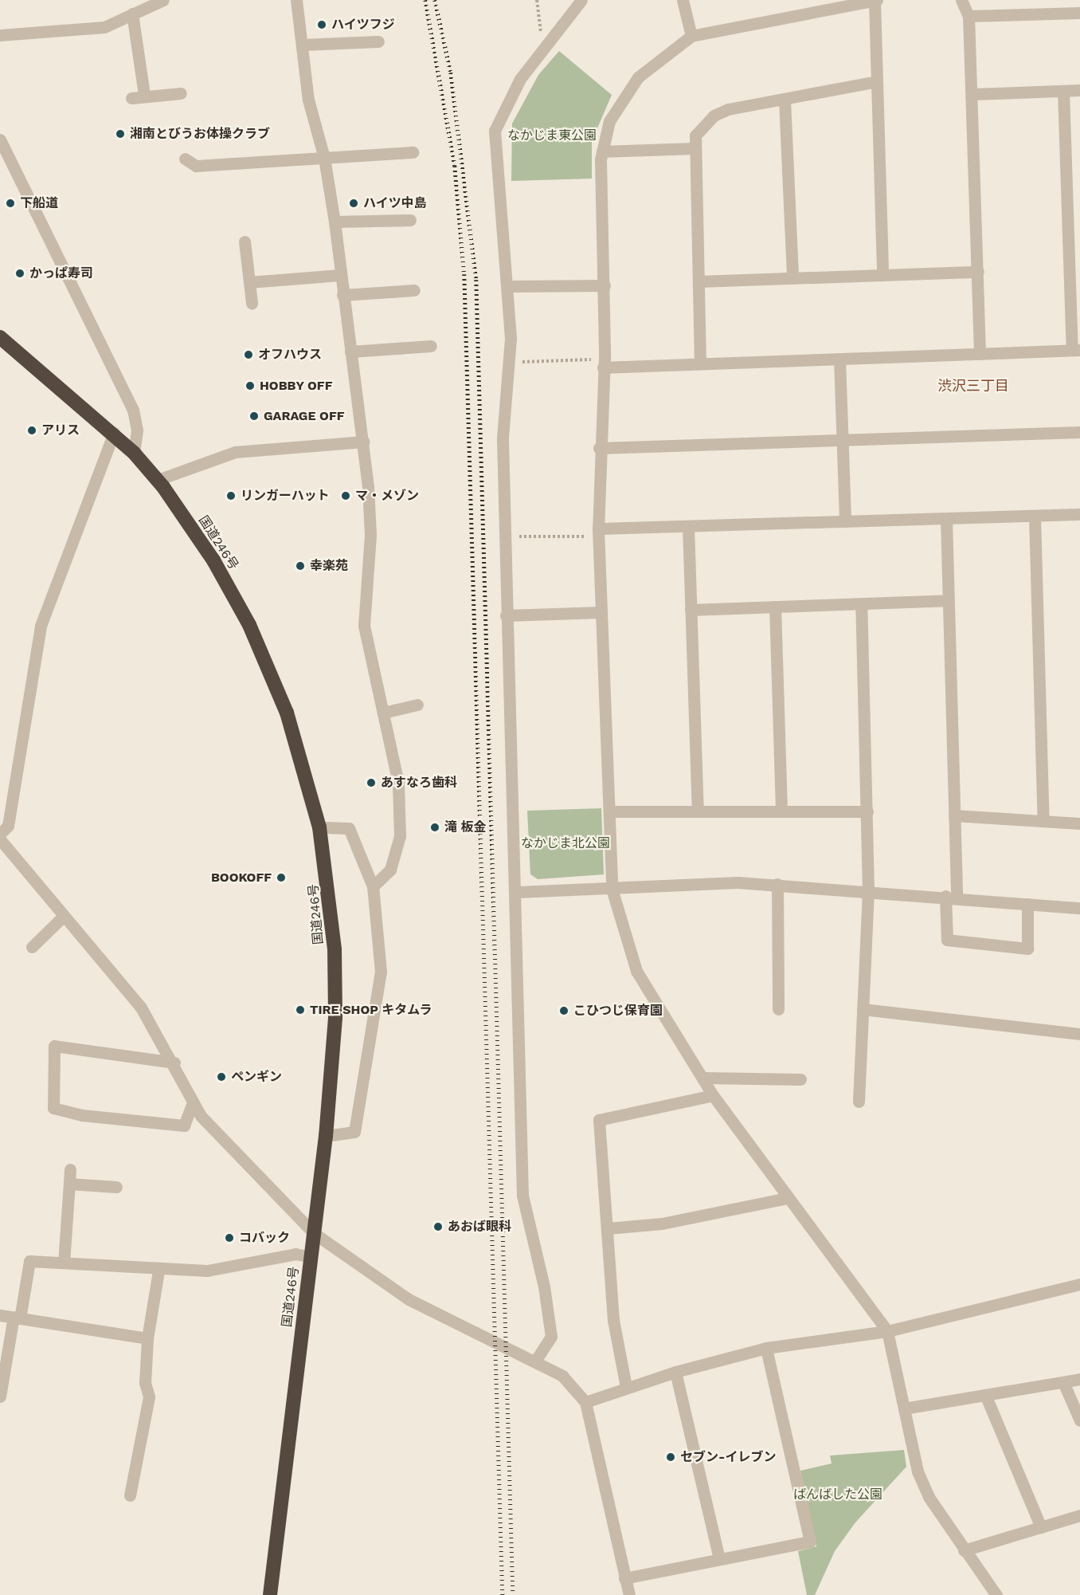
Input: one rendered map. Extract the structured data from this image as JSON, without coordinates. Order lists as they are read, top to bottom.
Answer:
{
  "streets": {
    "highway": ["国道246号"]
  },
  "districts": ["渋沢三丁目"],
  "parks": ["なかじま東公園", "なかじま北公園", "ばんばした公園"],
  "places": [
    "ハイツフジ",
    "湘南とびうお体操クラブ",
    "下船道",
    "ハイツ中島",
    "かっぱ寿司",
    "オフハウス",
    "HOBBY OFF",
    "GARAGE OFF",
    "アリス",
    "リンガーハット",
    "マ・メゾン",
    "幸楽苑",
    "あすなろ歯科",
    "滝 板金",
    "BOOKOFF",
    "TIRE SHOP キタムラ",
    "こひつじ保育園",
    "ペンギン",
    "あおば眼科",
    "コバック",
    "セブン-イレブン"
  ]
}
